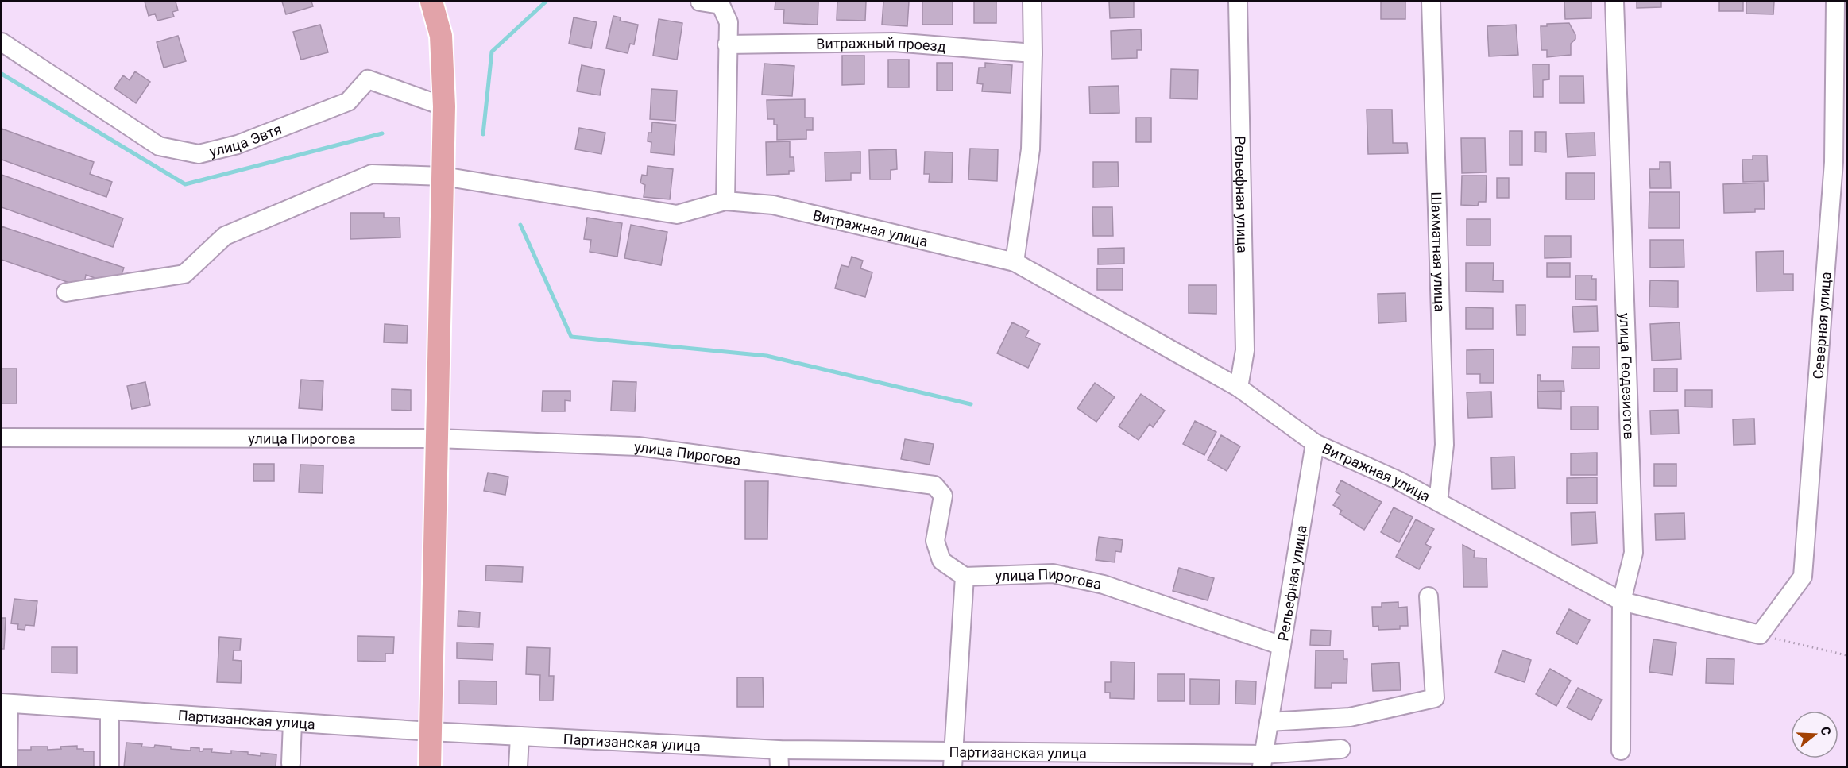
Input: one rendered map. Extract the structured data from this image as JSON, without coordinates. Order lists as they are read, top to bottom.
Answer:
{
  "streets": {
    "street": [
      "Витражный проезд",
      "улица Эвтя",
      "Рельефная улица",
      "Витражная улица",
      "Шахматная улица",
      "Северная улица",
      "улица Геодезистов",
      "улица Пирогова",
      "Партизанская улица"
    ]
  },
  "crossings": [
    ["Рельефная улица", "Витражная улица"],
    ["Рельефная улица", "улица Пирогова"],
    ["Рельефная улица", "Партизанская улица"],
    ["Витражная улица", "Шахматная улица"],
    ["Витражная улица", "Северная улица"],
    ["Витражная улица", "улица Геодезистов"]
  ],
  "north": "right"
}
